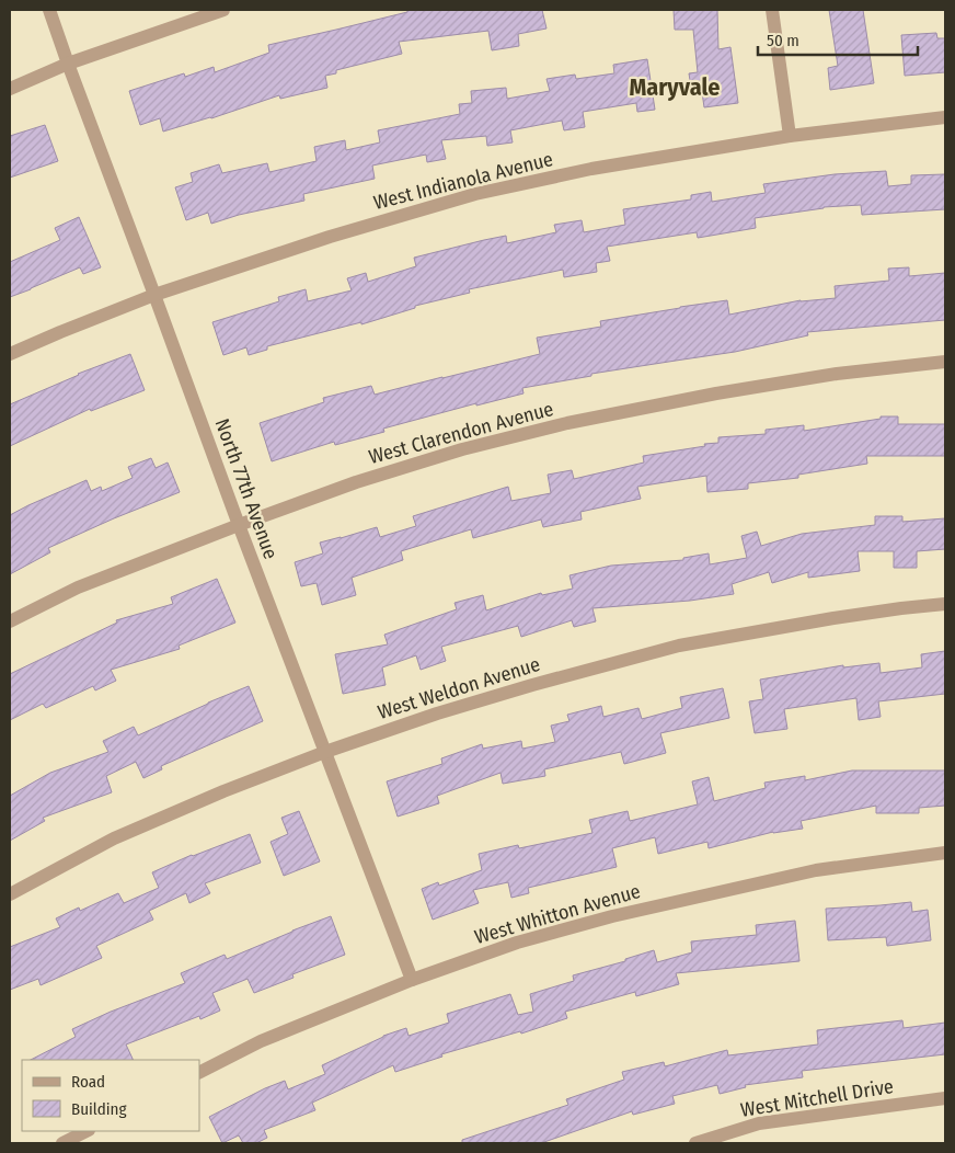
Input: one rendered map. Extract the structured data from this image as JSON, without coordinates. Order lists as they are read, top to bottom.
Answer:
{
  "streets": {
    "street": [
      "West Indianola Avenue",
      "West Clarendon Avenue",
      "North 77th Avenue",
      "West Weldon Avenue",
      "West Whitton Avenue",
      "West Mitchell Drive"
    ]
  },
  "crossings": [
    ["West Indianola Avenue", "North 77th Avenue"],
    ["West Clarendon Avenue", "North 77th Avenue"],
    ["North 77th Avenue", "West Weldon Avenue"],
    ["North 77th Avenue", "West Whitton Avenue"]
  ],
  "districts": ["Maryvale"],
  "legend": ["Road", "Building"],
  "scale_bar": "50 m"
}
